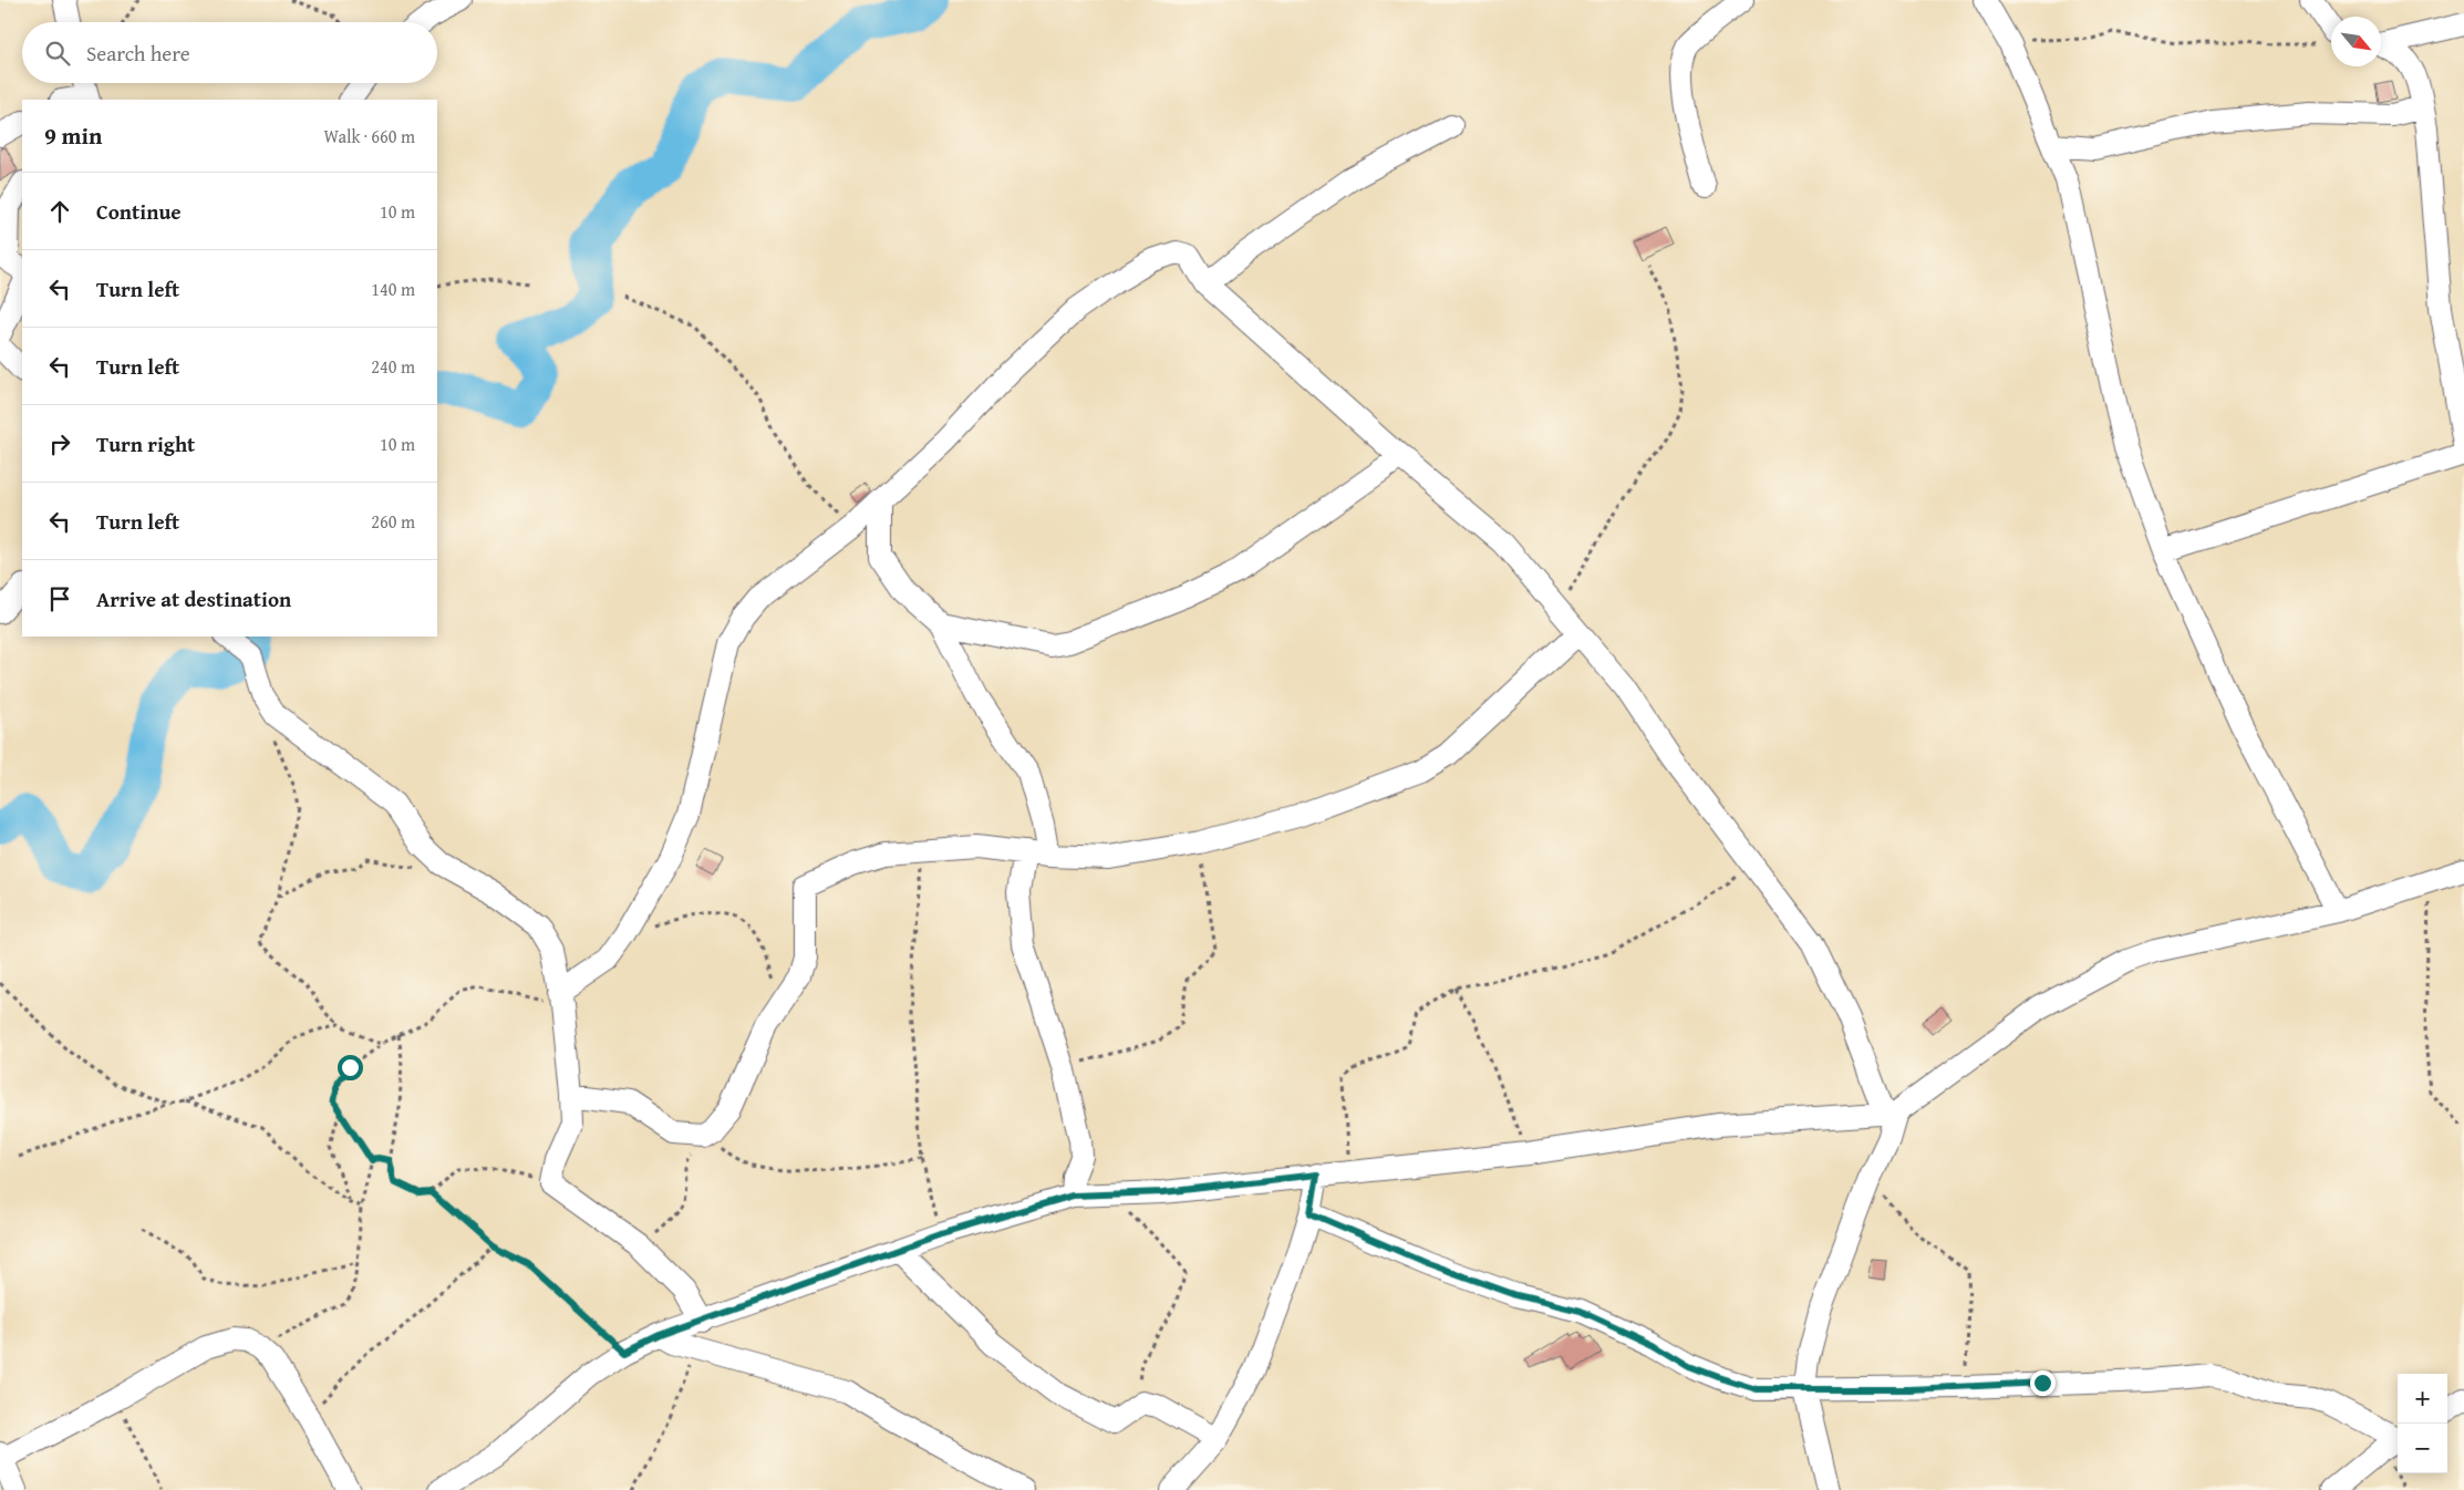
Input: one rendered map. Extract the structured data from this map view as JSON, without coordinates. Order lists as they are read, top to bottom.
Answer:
{
  "north": "bottom right",
  "page": {
    "search": "Search here",
    "heading": ["9 min", "Walk · 660 m"],
    "list": [
      ["Continue", "10 m"],
      ["Turn left", "140 m"],
      ["Turn left", "240 m"],
      ["Turn right", "10 m"],
      ["Turn left", "260 m"],
      "Arrive at destination"
    ],
    "map_buttons": ["+", "−"]
  }
}
